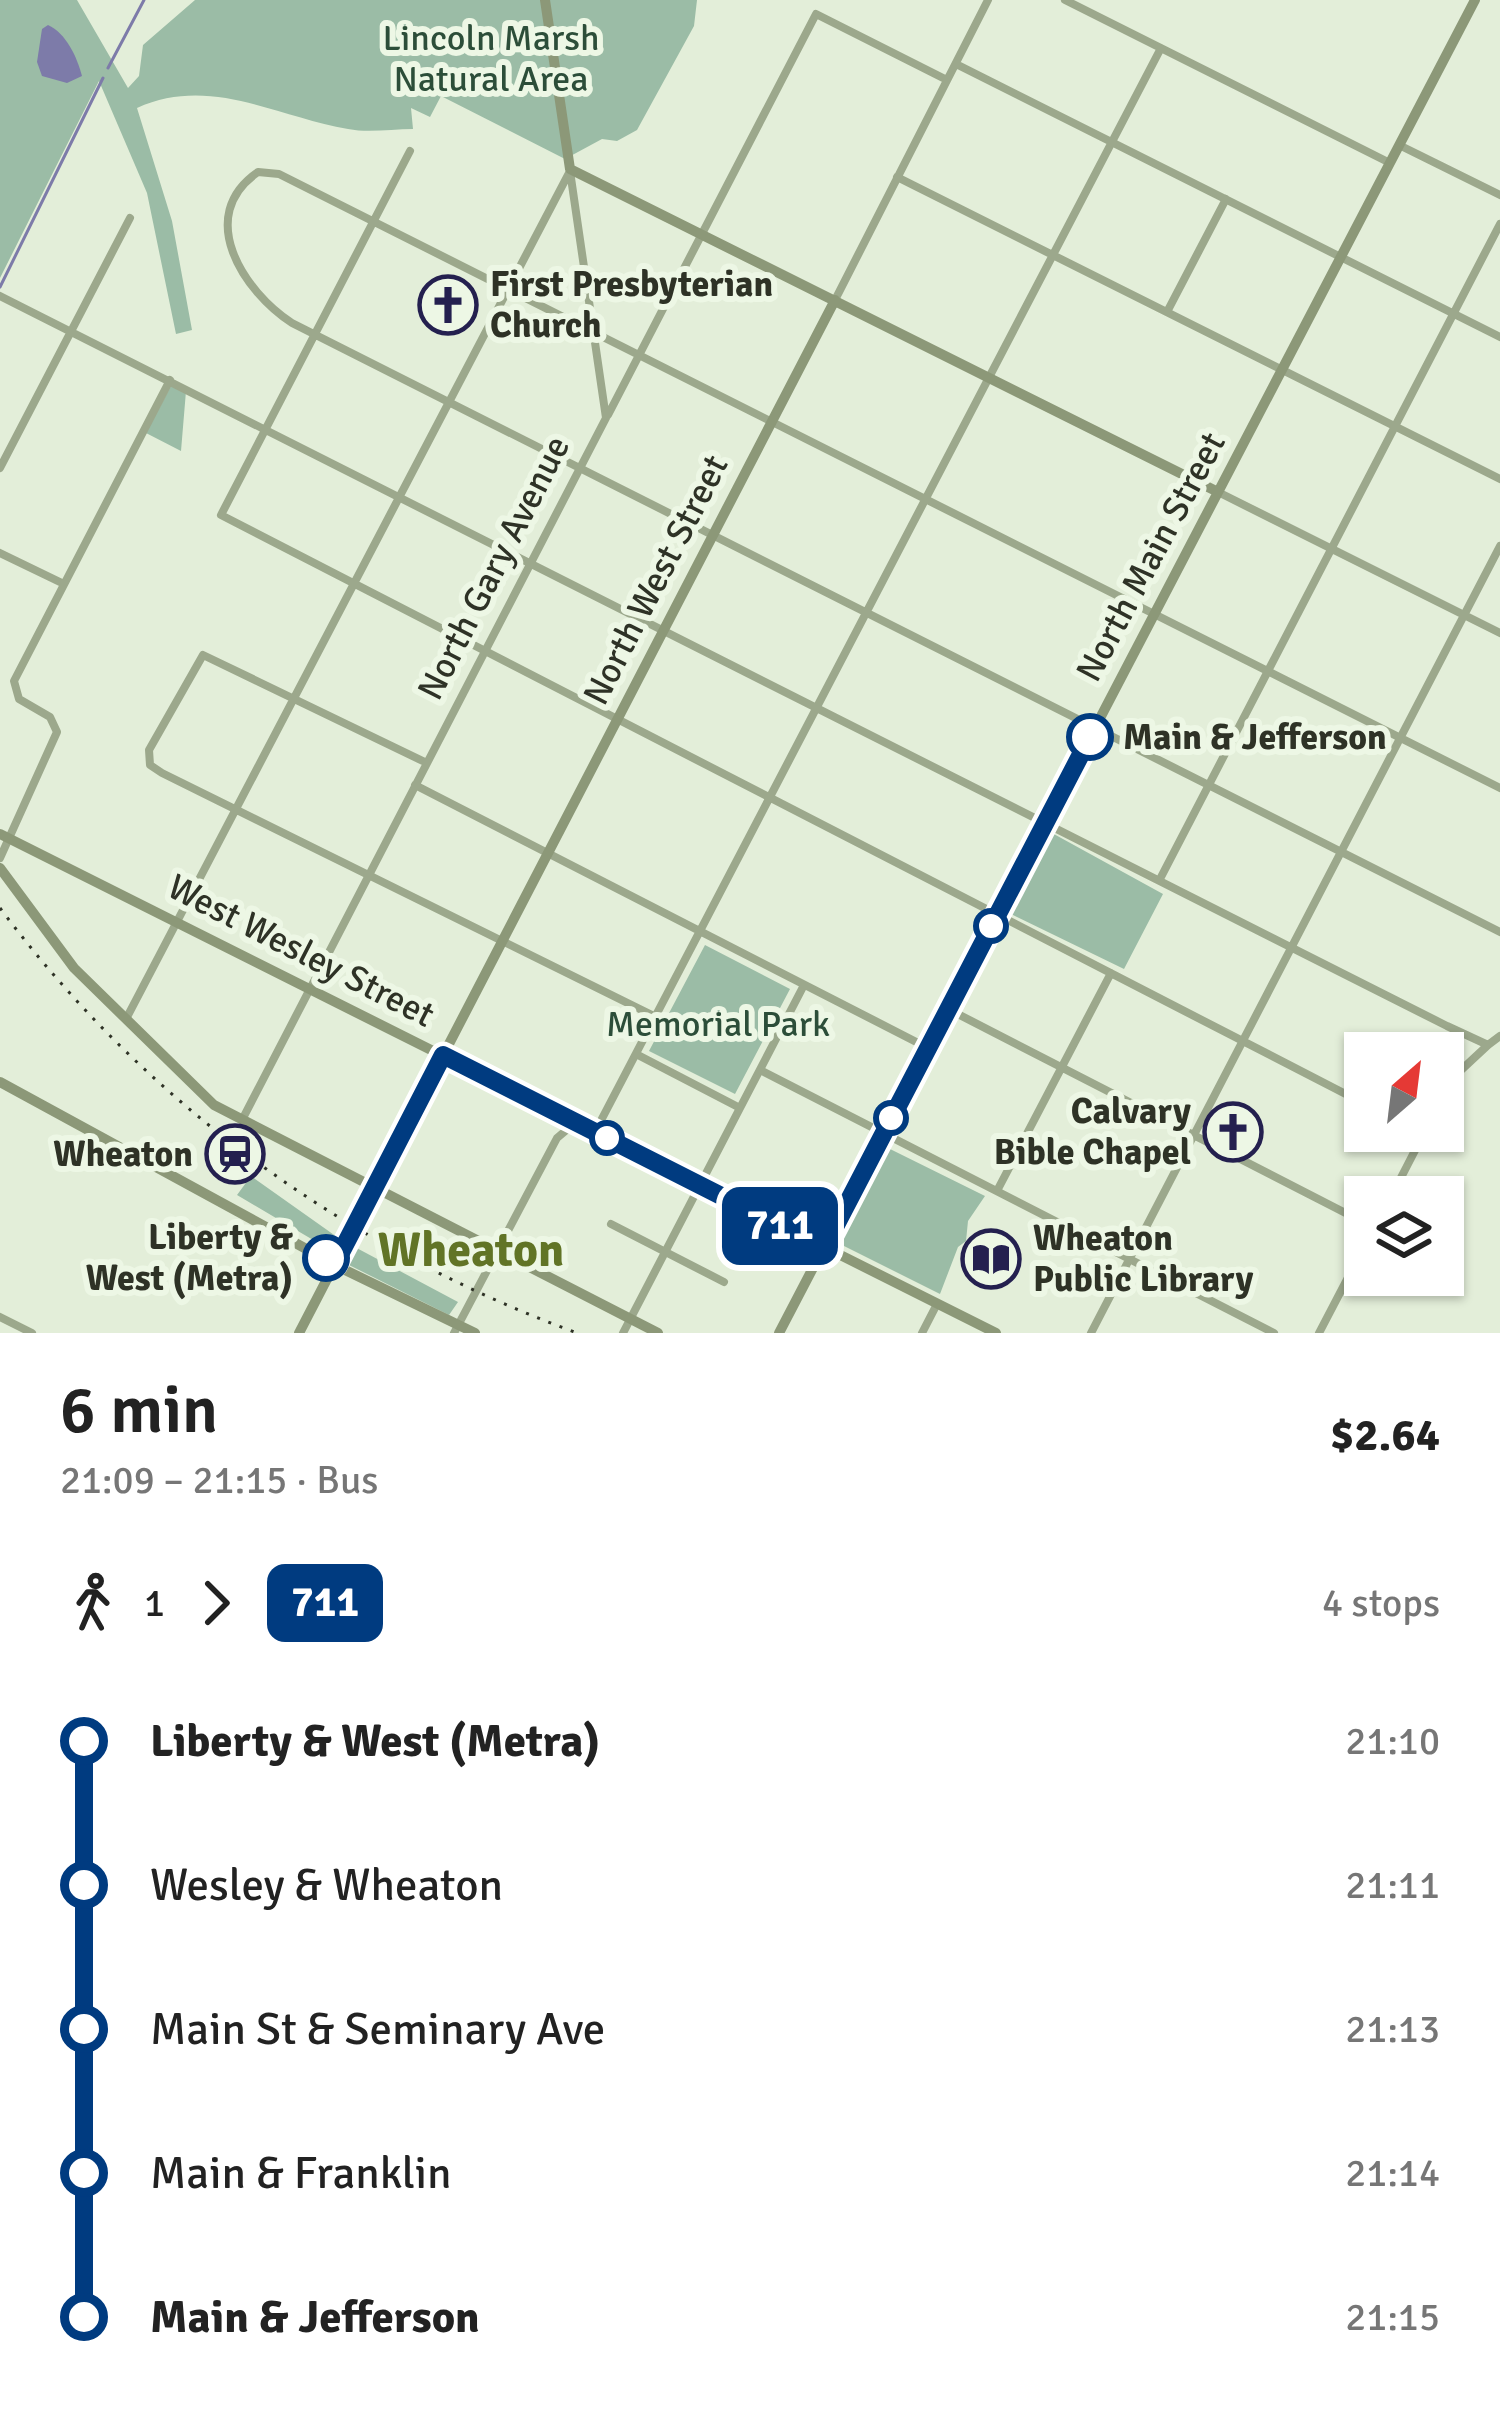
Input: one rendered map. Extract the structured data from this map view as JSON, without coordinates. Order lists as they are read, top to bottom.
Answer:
{
  "streets": {
    "street": [
      "North Main Street",
      "North Gary Avenue",
      "North West Street",
      "West Wesley Street"
    ]
  },
  "crossings": [
    ["North Main Street", "West Wesley Street"],
    ["North Gary Avenue", "West Wesley Street"],
    ["North West Street", "West Wesley Street"]
  ],
  "districts": ["Wheaton"],
  "parks": ["Lincoln Marsh Natural Area", "Memorial Park"],
  "places": {
    "church": ["First Presbyterian Church", "Calvary Bible Chapel"],
    "other": ["Main & Jefferson", "Liberty & West (Metra)"],
    "station": ["Wheaton"],
    "library": ["Wheaton Public Library"]
  },
  "lines": ["bus line 711"],
  "north": "top right",
  "page": {
    "on_map": "711",
    "heading": ["6 min", "21:09 – 21:15 · Bus", "$2.64"],
    "legs": ["1", "711", "4 stops"],
    "list": [
      {
        "name": "Liberty & West (Metra)",
        "value": "21:10"
      },
      {
        "name": "Wesley & Wheaton",
        "value": "21:11"
      },
      {
        "name": "Main St & Seminary Ave",
        "value": "21:13"
      },
      {
        "name": "Main & Franklin",
        "value": "21:14"
      },
      {
        "name": "Main & Jefferson",
        "value": "21:15"
      }
    ]
  }
}
